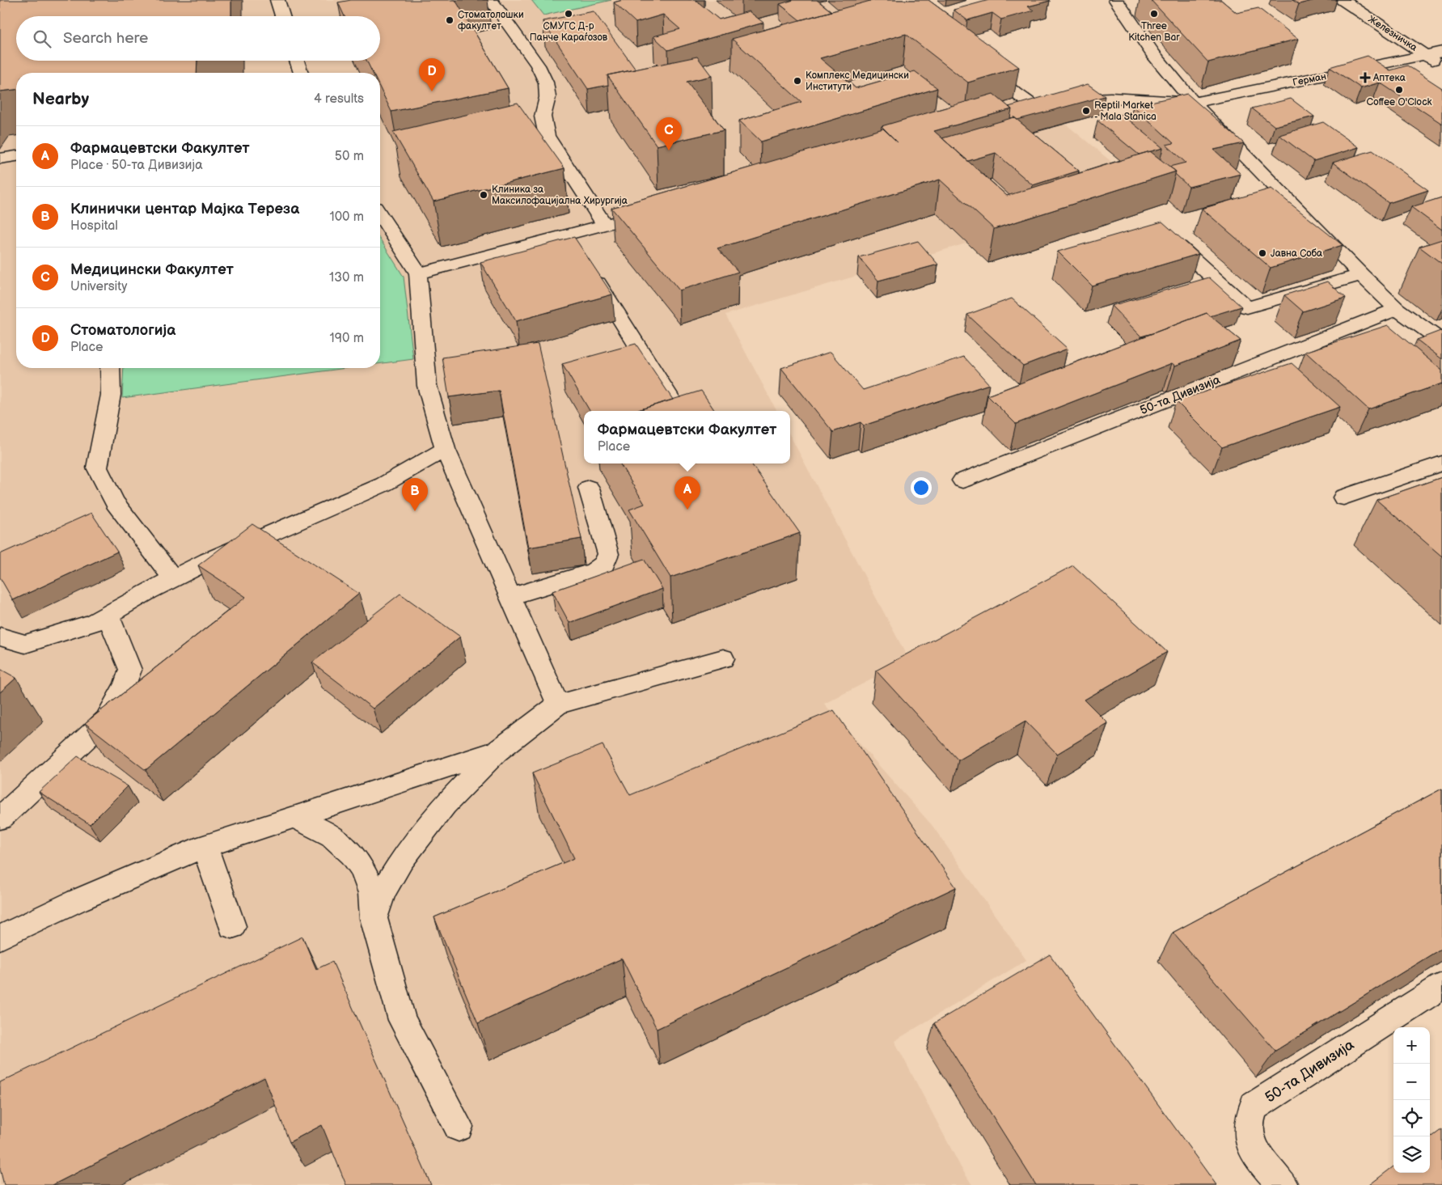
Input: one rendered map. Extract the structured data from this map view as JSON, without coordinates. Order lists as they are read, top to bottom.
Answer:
{
  "streets": {
    "street": ["Железничка", "Герман", "50-та Дивизија"]
  },
  "crossings": [
    ["Железничка", "Герман"]
  ],
  "places": {
    "other": [
      "СМУГС Д-р Панче Караѓозов",
      "Three Kitchen Bar",
      "Стоматолошки факултет",
      "Комплекс Медицински Институти",
      "Coffee O'Clock",
      "Reptil Market - Mala Stanica",
      "Клиника за Максилофацијална Хирургија",
      "Јавна Соба"
    ],
    "health": ["Аптека"]
  },
  "page": {
    "search": "Search here",
    "pins": [
      "D",
      "C",
      "A",
      "B"
    ],
    "heading": ["Nearby", "4 results"],
    "list": [
      {
        "mark": "A",
        "name": "Фармацевтски Факултет",
        "note": "Place · 50-та Дивизија",
        "value": "50 m"
      },
      {
        "mark": "B",
        "name": "Клинички центар Мајка Тереза",
        "note": "Hospital",
        "value": "100 m"
      },
      {
        "mark": "C",
        "name": "Медицински Факултет",
        "note": "University",
        "value": "130 m"
      },
      {
        "mark": "D",
        "name": "Стоматологија",
        "note": "Place",
        "value": "190 m"
      }
    ],
    "popup": ["Фармацевтски Факултет", "Place"],
    "map_buttons": ["+", "−"]
  }
}
